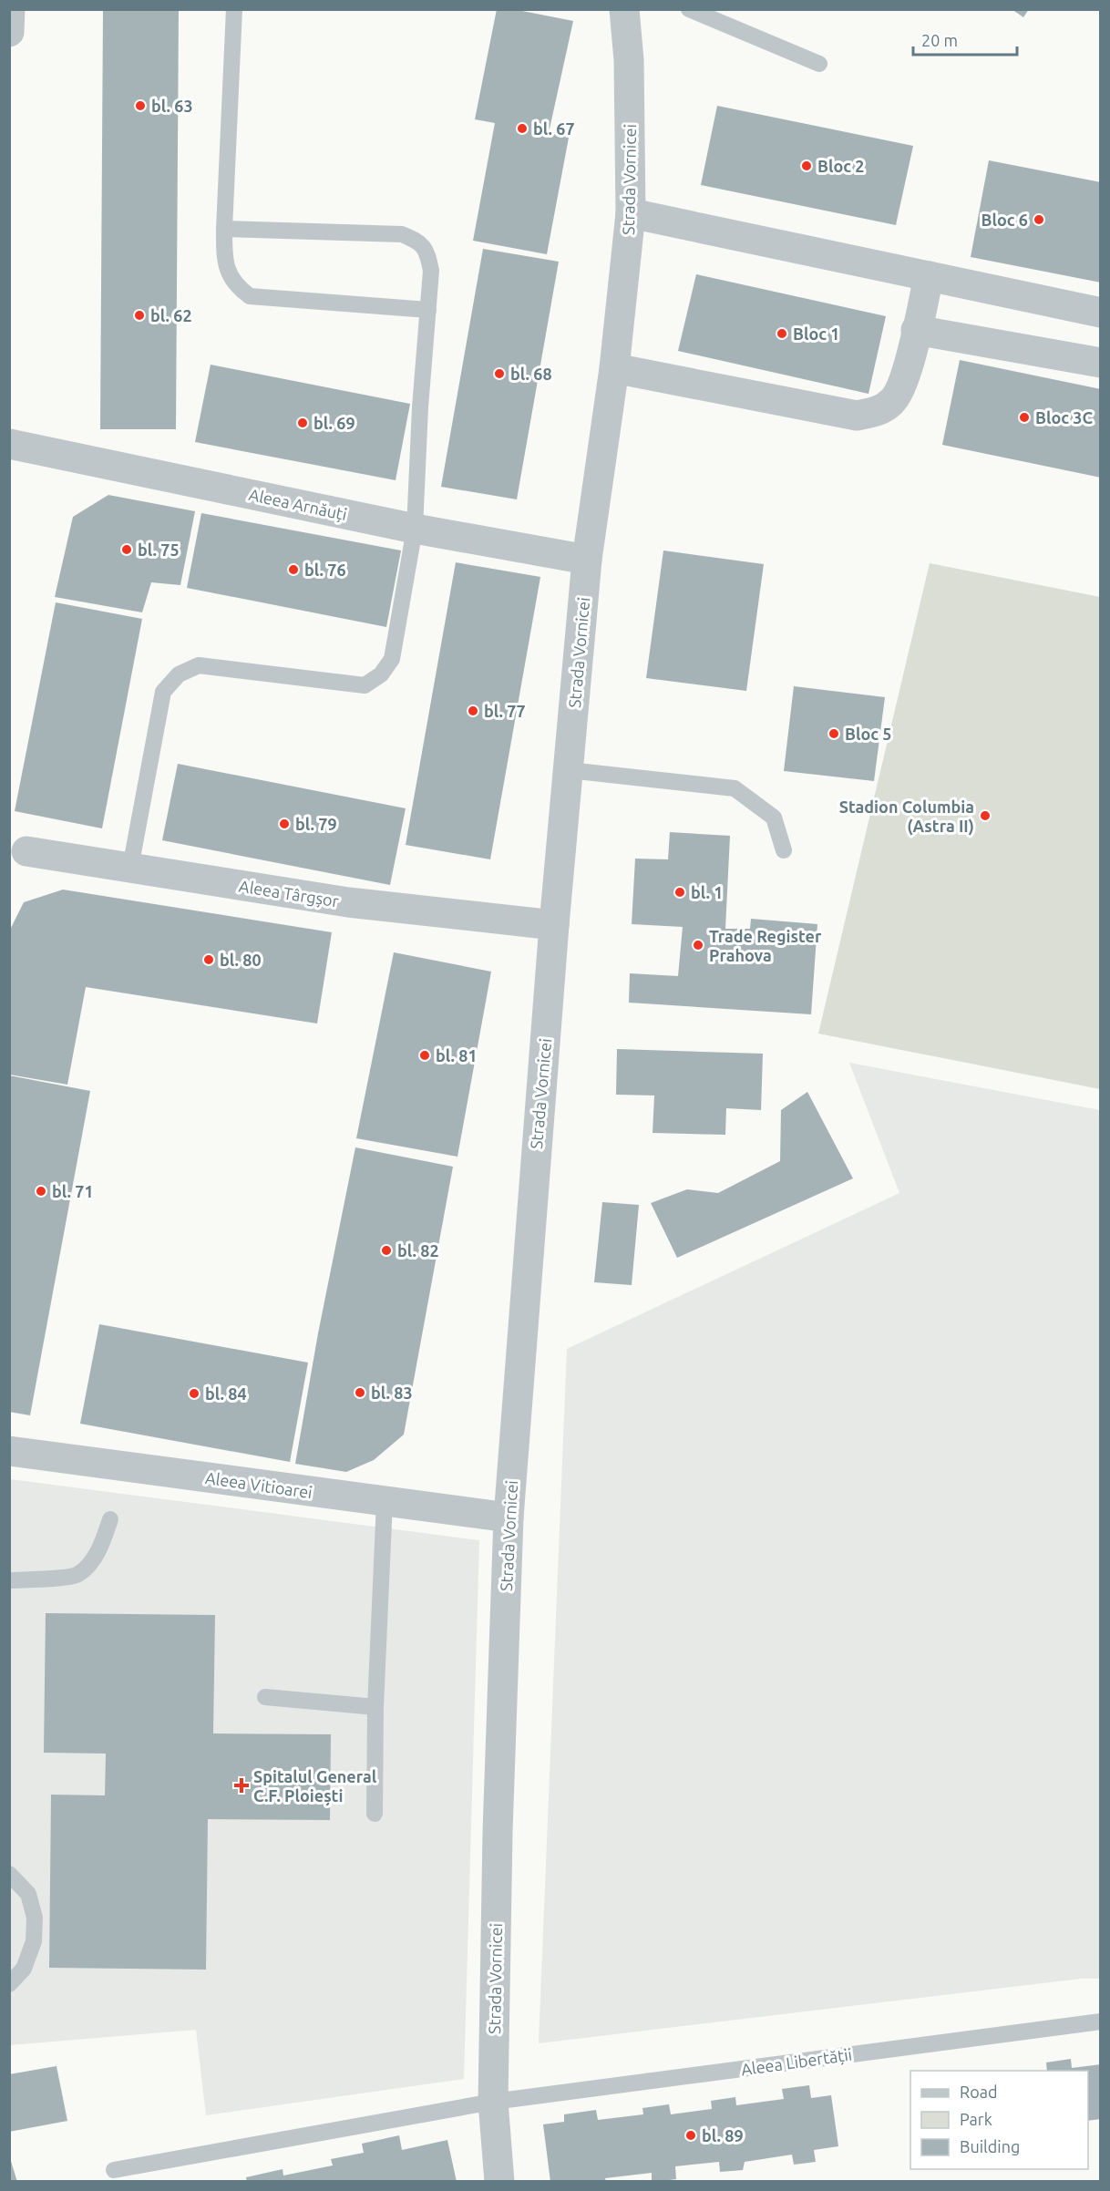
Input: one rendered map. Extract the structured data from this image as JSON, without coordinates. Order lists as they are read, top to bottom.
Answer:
{
  "streets": {
    "street": [
      "Strada Vornicei",
      "Aleea Arnăuți",
      "Aleea Târgșor",
      "Aleea Vitioarei"
    ],
    "lane": ["Aleea Libertății"]
  },
  "crossings": [
    ["Strada Vornicei", "Aleea Arnăuți"],
    ["Strada Vornicei", "Aleea Târgșor"],
    ["Strada Vornicei", "Aleea Vitioarei"],
    ["Strada Vornicei", "Aleea Libertății"]
  ],
  "places": {
    "other": [
      "bl. 63",
      "bl. 67",
      "Bloc 2",
      "Bloc 6",
      "bl. 62",
      "Bloc 1",
      "bl. 68",
      "Bloc 3C",
      "bl. 69",
      "bl. 75",
      "bl. 76",
      "bl. 77",
      "Bloc 5",
      "Stadion Columbia (Astra II)",
      "bl. 79",
      "bl. 1",
      "Trade Register Prahova",
      "bl. 80",
      "bl. 81",
      "bl. 71",
      "bl. 82",
      "bl. 83",
      "bl. 84",
      "bl. 89"
    ],
    "health": ["Spitalul General C.F. Ploiești"]
  },
  "legend": ["Road", "Park", "Building"],
  "scale_bar": "20 m"
}
